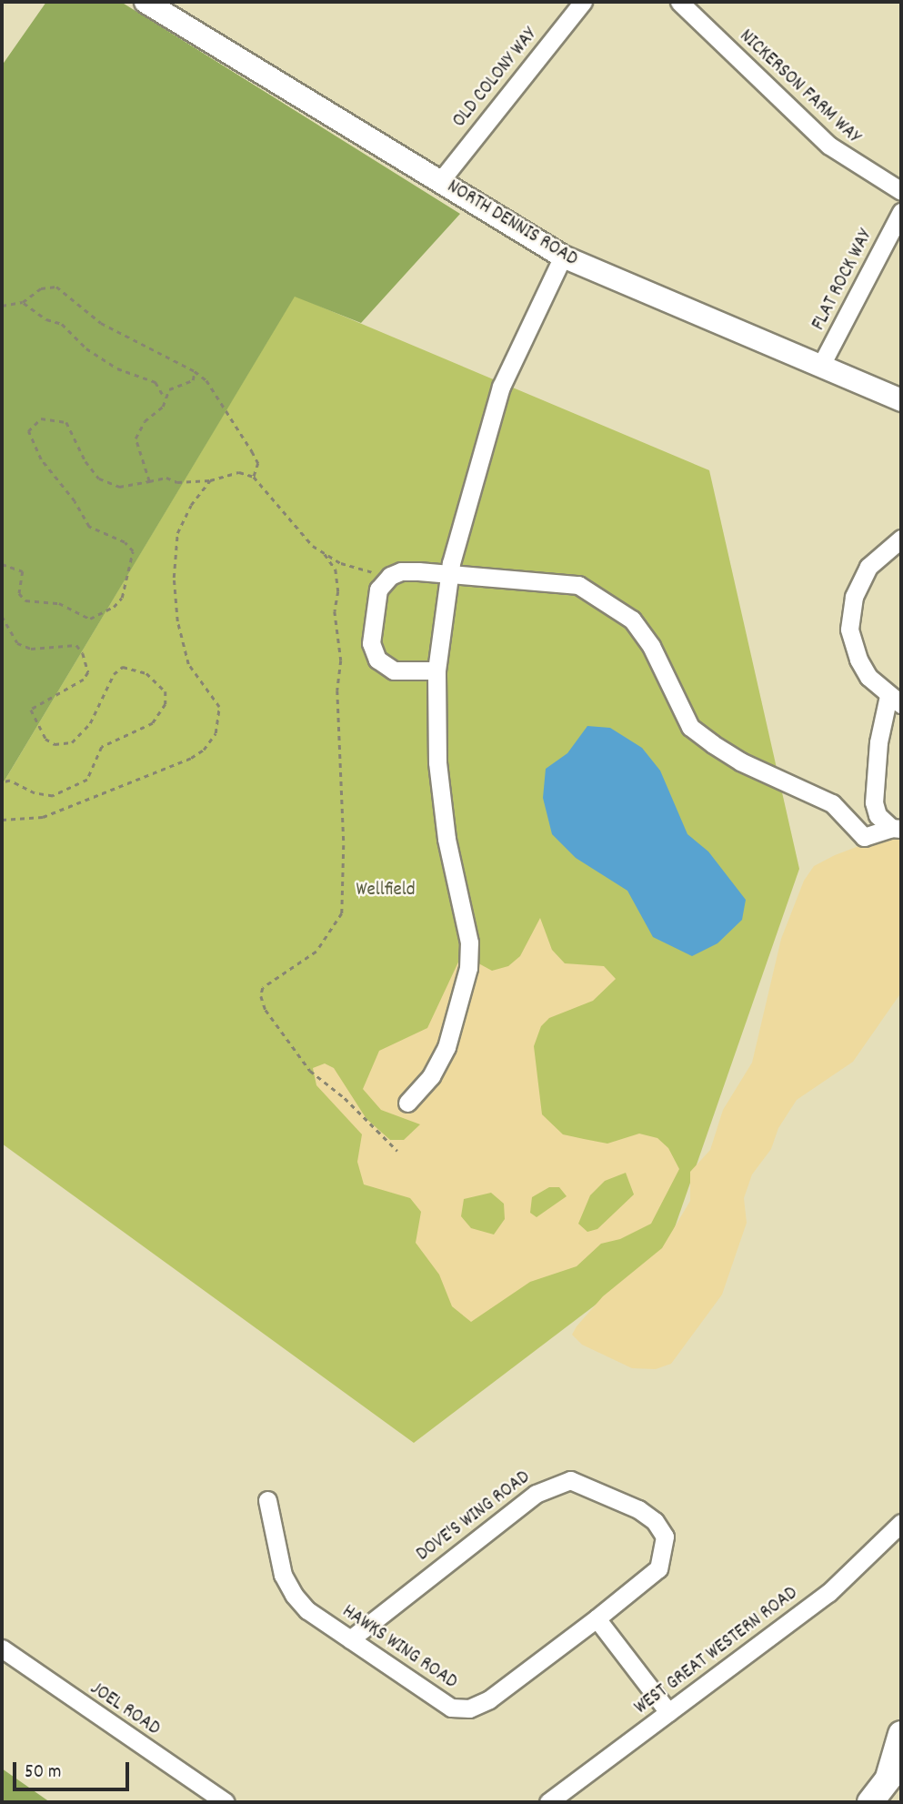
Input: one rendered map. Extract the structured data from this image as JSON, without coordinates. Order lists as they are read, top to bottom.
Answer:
{
  "streets": {
    "main road": ["NORTH DENNIS ROAD"],
    "street": [
      "OLD COLONY WAY",
      "NICKERSON FARM WAY",
      "FLAT ROCK WAY",
      "DOVE'S WING ROAD",
      "HAWKS WING ROAD",
      "WEST GREAT WESTERN ROAD",
      "JOEL ROAD"
    ]
  },
  "crossings": [
    ["OLD COLONY WAY", "NORTH DENNIS ROAD"],
    ["NORTH DENNIS ROAD", "FLAT ROCK WAY"],
    ["DOVE'S WING ROAD", "HAWKS WING ROAD"]
  ],
  "parks": ["Wellfield"],
  "scale_bar": "50 m"
}
